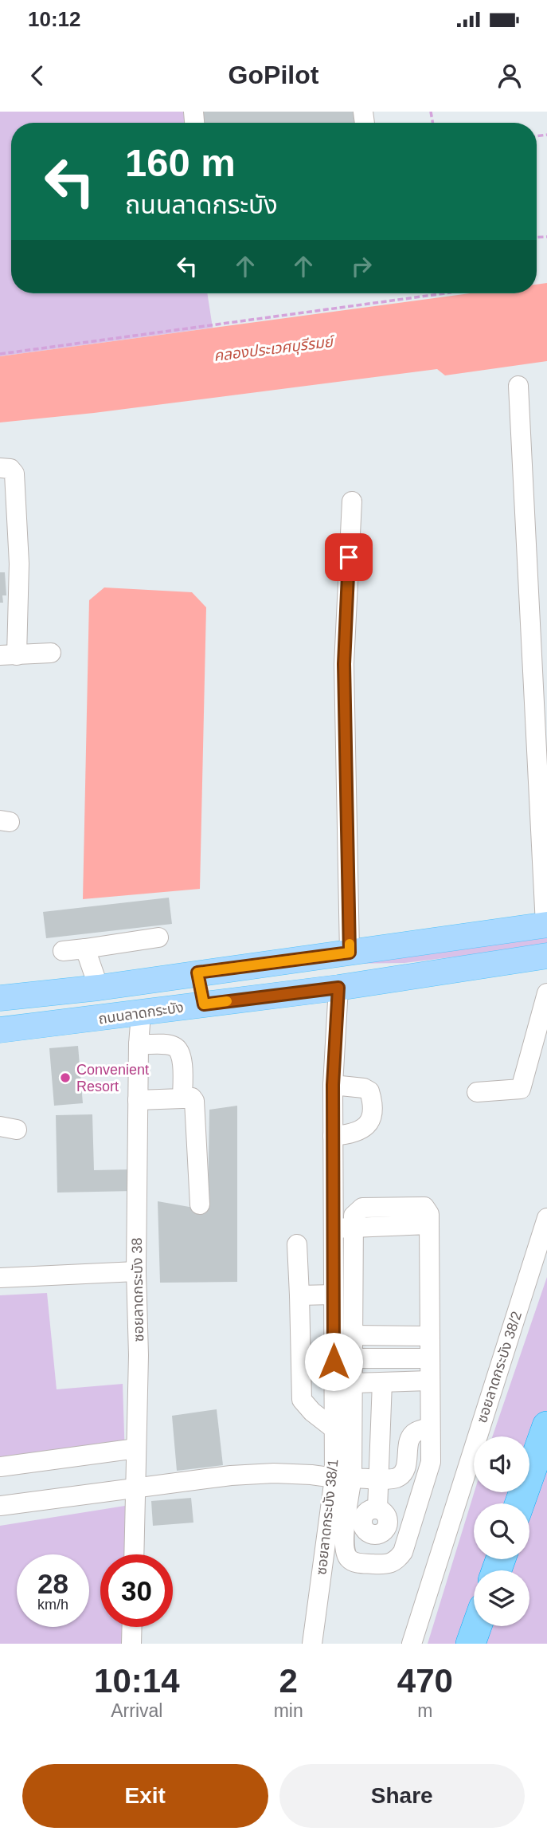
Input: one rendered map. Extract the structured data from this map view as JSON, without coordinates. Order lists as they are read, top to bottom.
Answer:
{
  "streets": {
    "main road": ["ถนนลาดกระบัง"],
    "street": ["ซอยลาดกระบัง 38", "ซอยลาดกระบัง 38/2", "ซอยลาดกระบัง 38/1"]
  },
  "crossings": [
    ["ถนนลาดกระบัง", "ซอยลาดกระบัง 38"],
    ["ถนนลาดกระบัง", "ซอยลาดกระบัง 38/1"]
  ],
  "water": ["คลองประเวศบุรีรมย์"],
  "places": ["Convenient Resort"],
  "page": {
    "status": "10:12",
    "header": "GoPilot",
    "turn": ["160 m", "ถนนลาดกระบัง"],
    "speed": "28 km/h",
    "limit": "30",
    "eta": [
      "10:14",
      "Arrival",
      "2",
      "min",
      "470",
      "m"
    ],
    "buttons": ["Exit", "Share"]
  }
}
